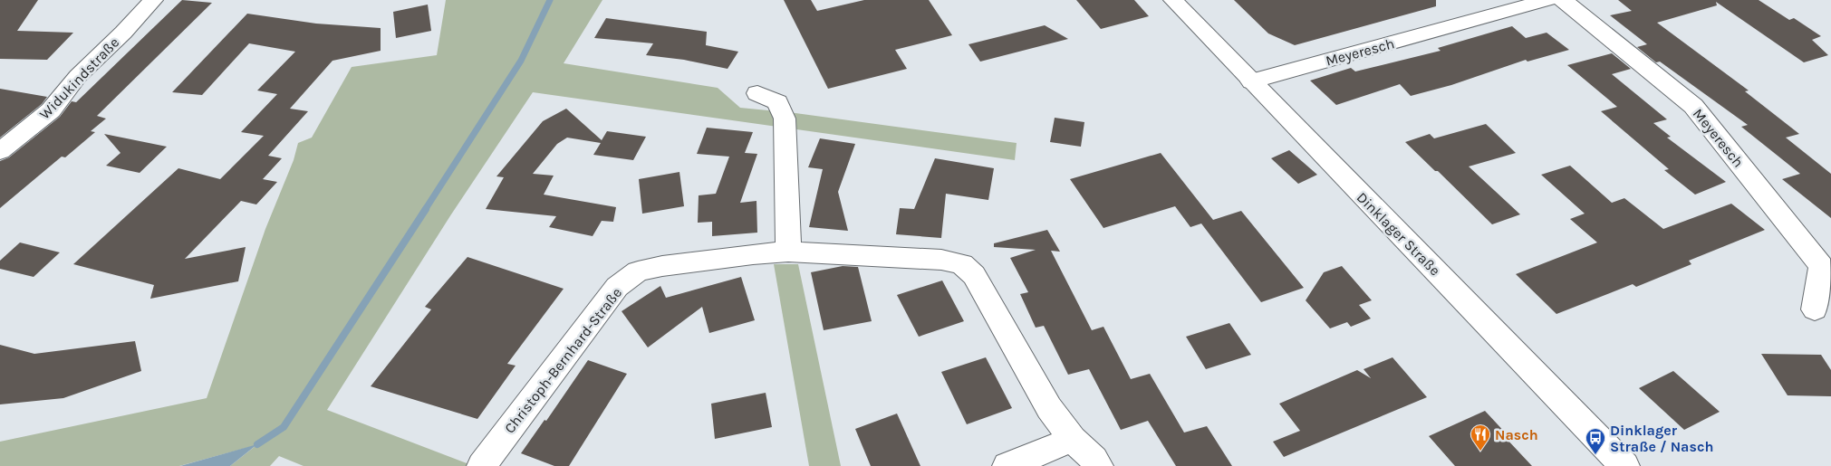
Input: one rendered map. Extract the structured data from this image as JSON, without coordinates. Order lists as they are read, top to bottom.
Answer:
{
  "streets": {
    "street": [
      "Meyeresch",
      "Widukindstraße",
      "Dinklager Straße",
      "Christoph-Bernhard-Straße"
    ]
  },
  "crossings": [
    ["Meyeresch", "Dinklager Straße"]
  ],
  "places": {
    "restaurant": ["Nasch"],
    "bus stop": ["Dinklager Straße / Nasch"]
  }
}
